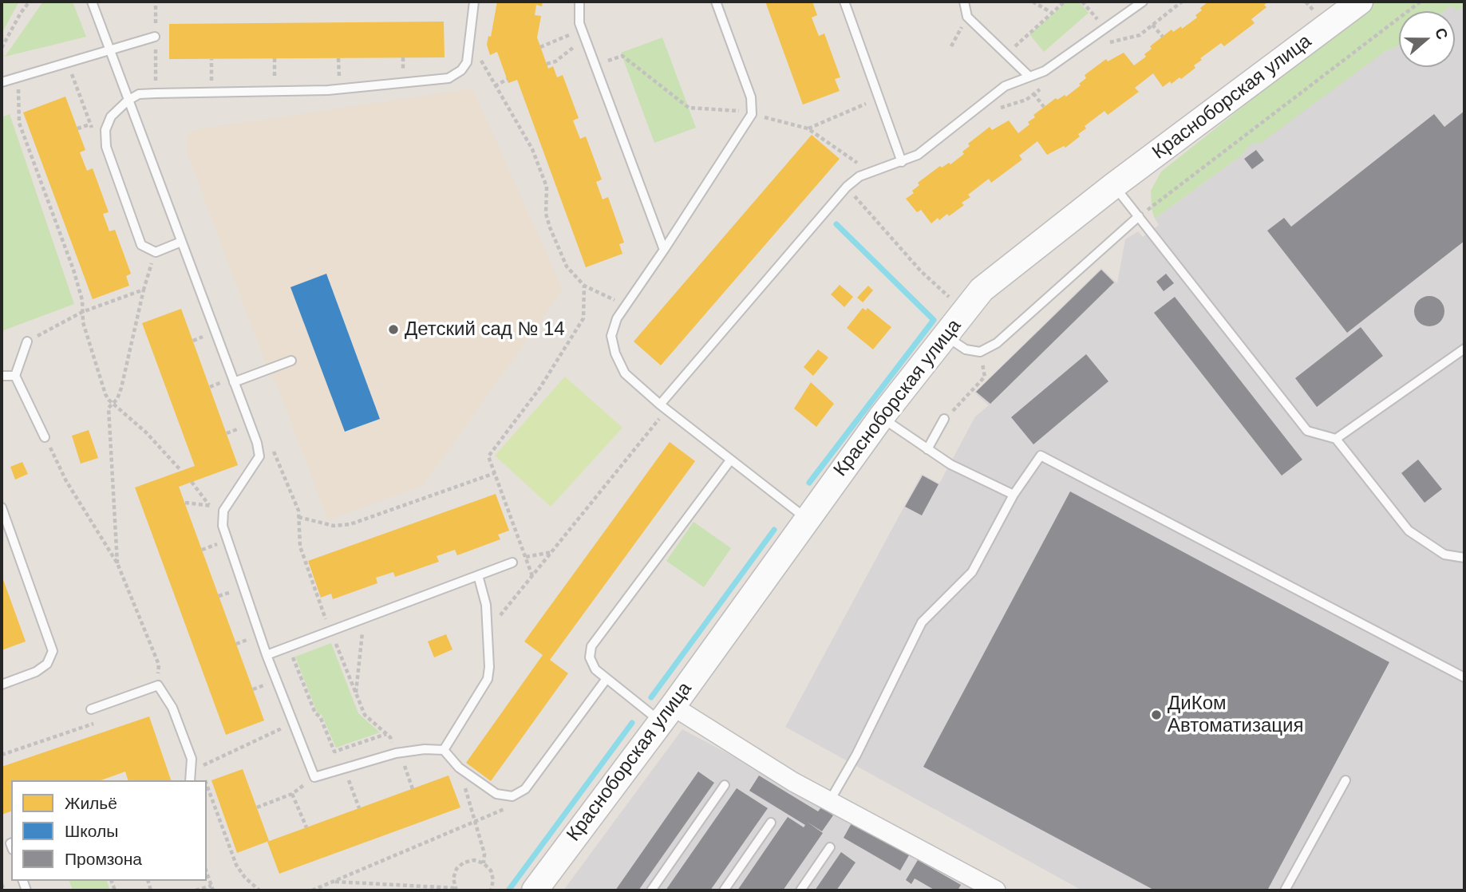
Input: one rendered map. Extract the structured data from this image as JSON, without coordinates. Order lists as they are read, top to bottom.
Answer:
{
  "streets": {
    "street": ["Красноборская улица"]
  },
  "places": ["Детский сад № 14", "ДиКом Автоматизация"],
  "legend": ["Жильё", "Школы", "Промзона"],
  "north": "right"
}
